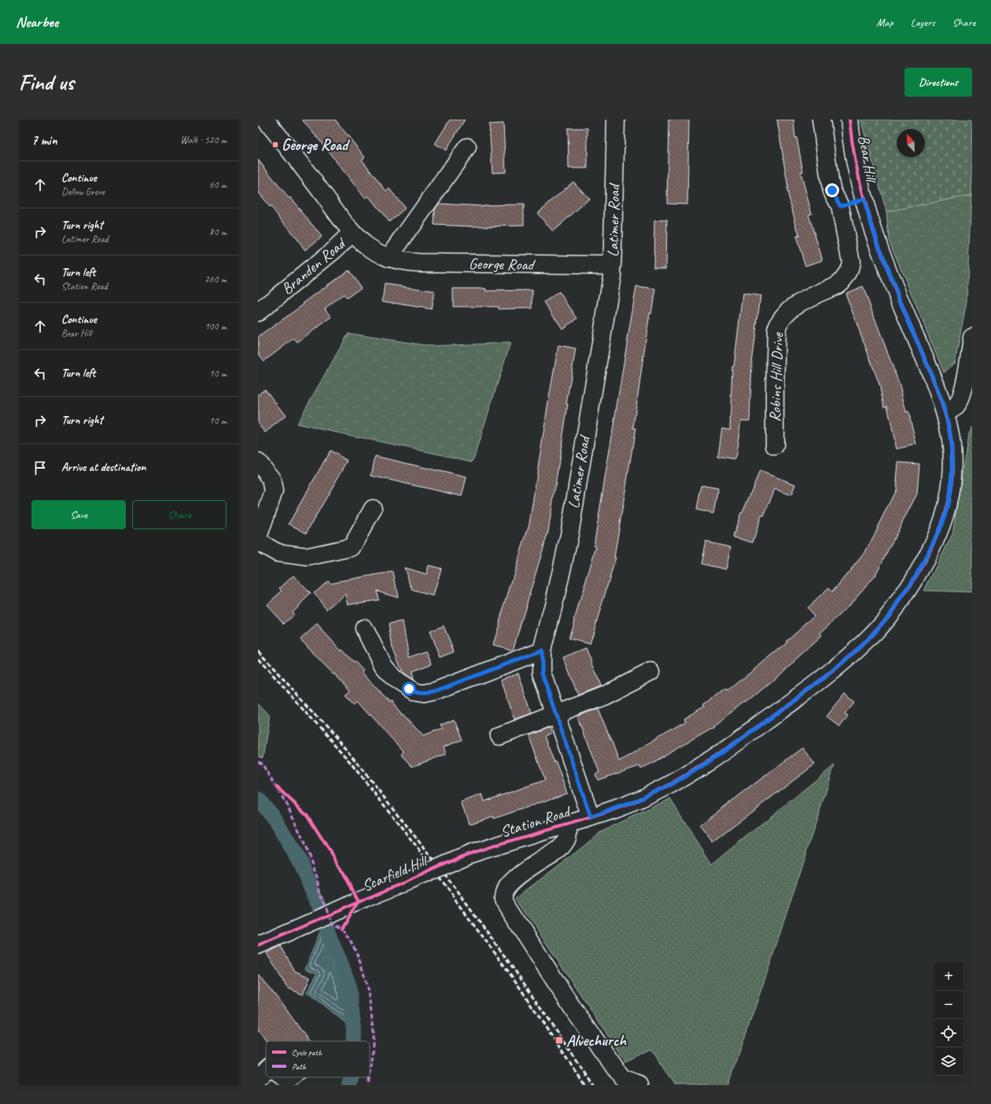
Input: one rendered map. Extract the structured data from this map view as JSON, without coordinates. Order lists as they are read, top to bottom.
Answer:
{
  "streets": {
    "street": [
      "Bear Hill",
      "Latimer Road",
      "George Road",
      "Branden Road",
      "Robins Hill Drive",
      "Station Road",
      "Scarfield Hill"
    ]
  },
  "crossings": [
    ["Bear Hill", "Station Road"],
    ["Latimer Road", "George Road"],
    ["Latimer Road", "Station Road"],
    ["George Road", "Branden Road"],
    ["Station Road", "Scarfield Hill"]
  ],
  "places": {
    "transit": ["George Road", "Alvechurch"]
  },
  "legend": ["Cycle path", "Path"],
  "north": "top left",
  "page": {
    "header": "Nearbee",
    "nav": ["Map", "Layers", "Share"],
    "buttons": [
      "Directions",
      ["Save", "Share"]
    ],
    "title": "Find us",
    "heading": ["7 min", "Walk · 520 m"],
    "list": [
      ["Continue", "Dellow Grove", "60 m"],
      ["Turn right", "Latimer Road", "80 m"],
      ["Turn left", "Station Road", "260 m"],
      ["Continue", "Bear Hill", "100 m"],
      ["Turn left", "10 m"],
      ["Turn right", "10 m"],
      "Arrive at destination"
    ],
    "map_buttons": ["+", "−"]
  }
}
